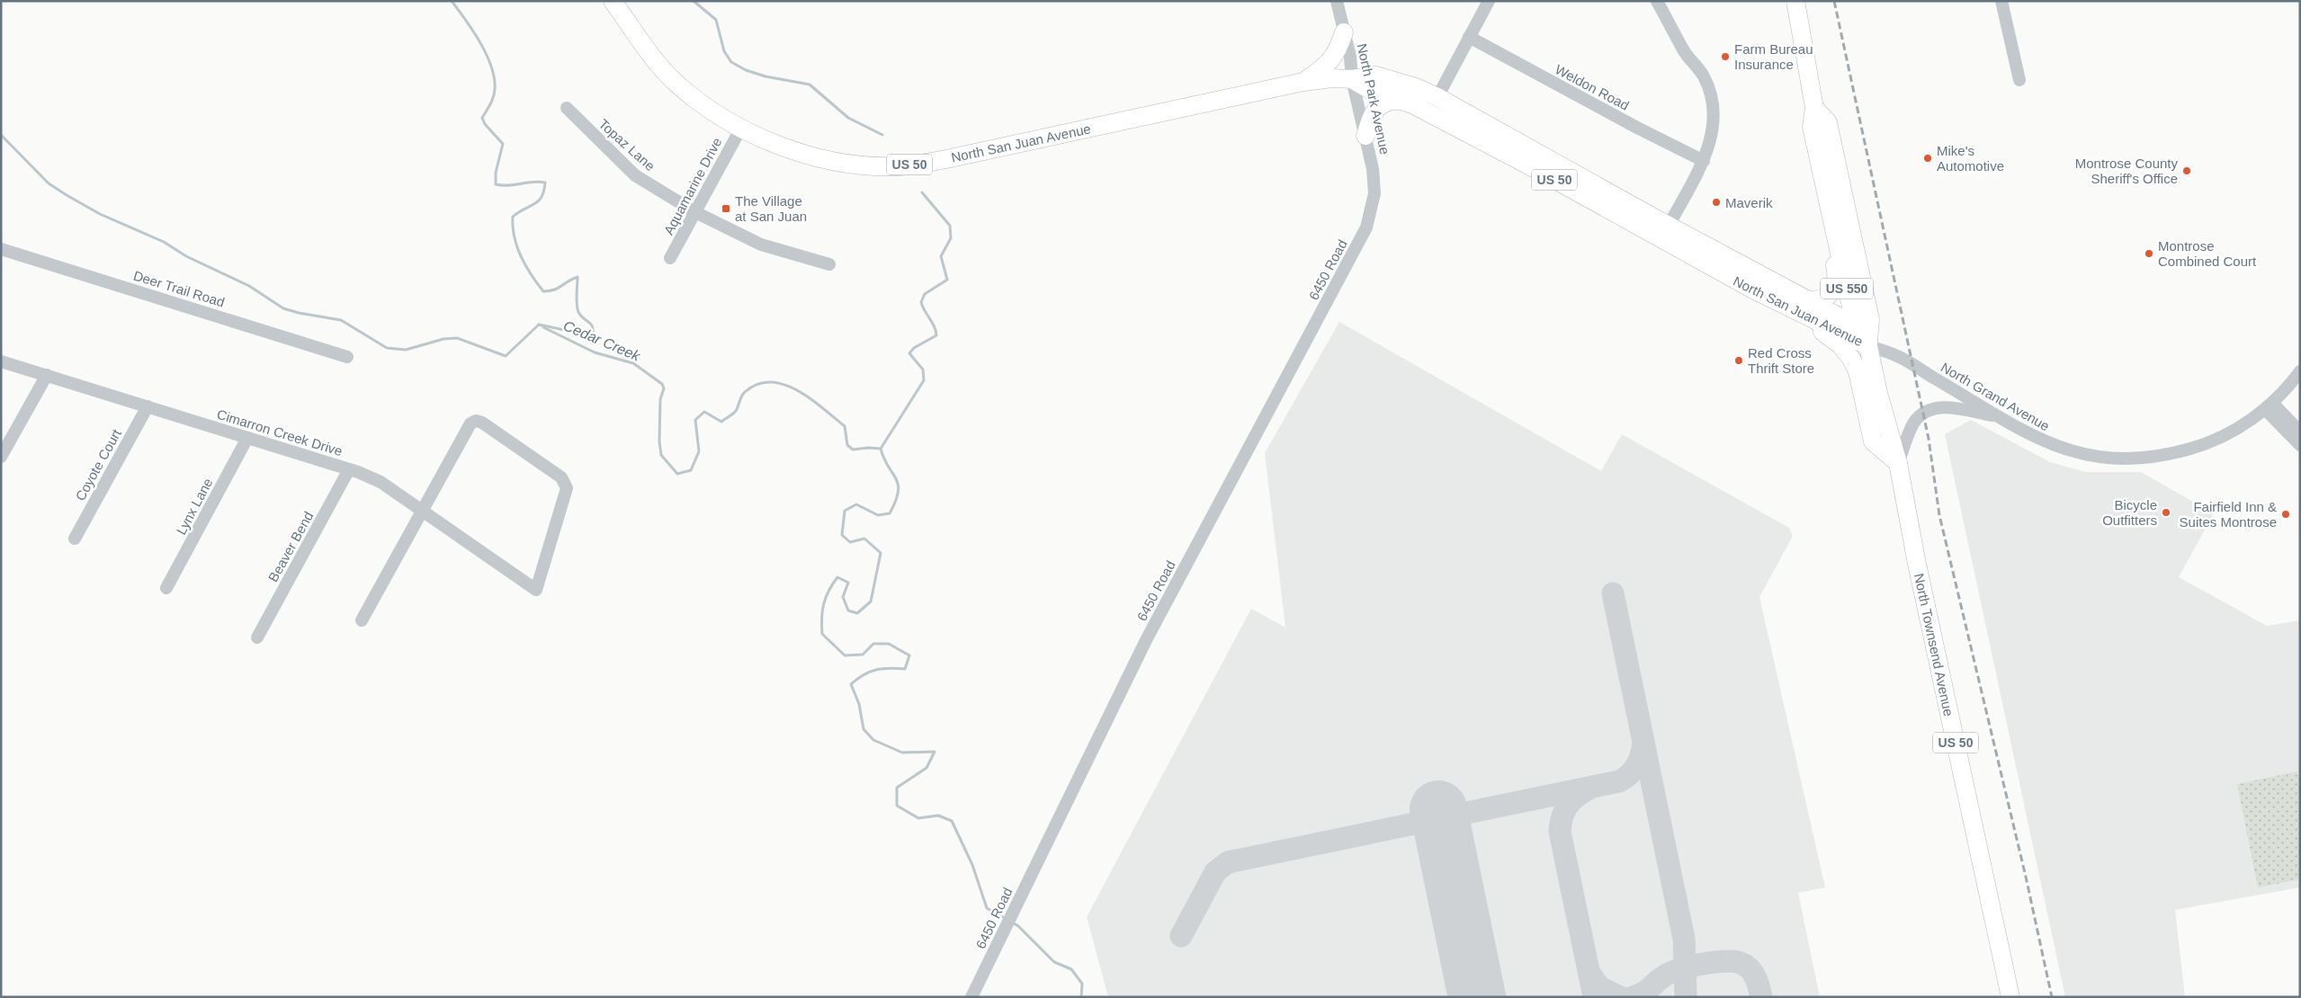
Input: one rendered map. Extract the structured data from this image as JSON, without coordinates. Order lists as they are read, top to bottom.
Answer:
{
  "streets": {
    "highway": [
      "North San Juan Avenue",
      "US 50",
      "US 550",
      "North Townsend Avenue"
    ],
    "street": [
      "Weldon Road",
      "North Park Avenue",
      "Topaz Lane",
      "Aquamarine Drive",
      "6450 Road",
      "Deer Trail Road",
      "North Grand Avenue",
      "Cimarron Creek Drive",
      "Coyote Court",
      "Lynx Lane",
      "Beaver Bend"
    ]
  },
  "crossings": [
    ["North Park Avenue", "North San Juan Avenue"],
    ["North Park Avenue", "6450 Road"],
    ["North San Juan Avenue", "US 50"],
    ["North San Juan Avenue", "Aquamarine Drive"],
    ["North San Juan Avenue", "North Grand Avenue"],
    ["North San Juan Avenue", "North Townsend Avenue"],
    ["Topaz Lane", "Aquamarine Drive"],
    ["US 50", "North Townsend Avenue"],
    ["North Grand Avenue", "North Townsend Avenue"],
    ["Cimarron Creek Drive", "Coyote Court"],
    ["Cimarron Creek Drive", "Lynx Lane"],
    ["Cimarron Creek Drive", "Beaver Bend"]
  ],
  "water": ["Cedar Creek"],
  "places": {
    "other": [
      "Farm Bureau Insurance",
      "Mike's Automotive",
      "Montrose County Sheriff's Office",
      "Maverik",
      "Montrose Combined Court",
      "Red Cross Thrift Store",
      "Bicycle Outfitters",
      "Fairfield Inn & Suites Montrose"
    ],
    "transit": ["The Village at San Juan"]
  }
}
